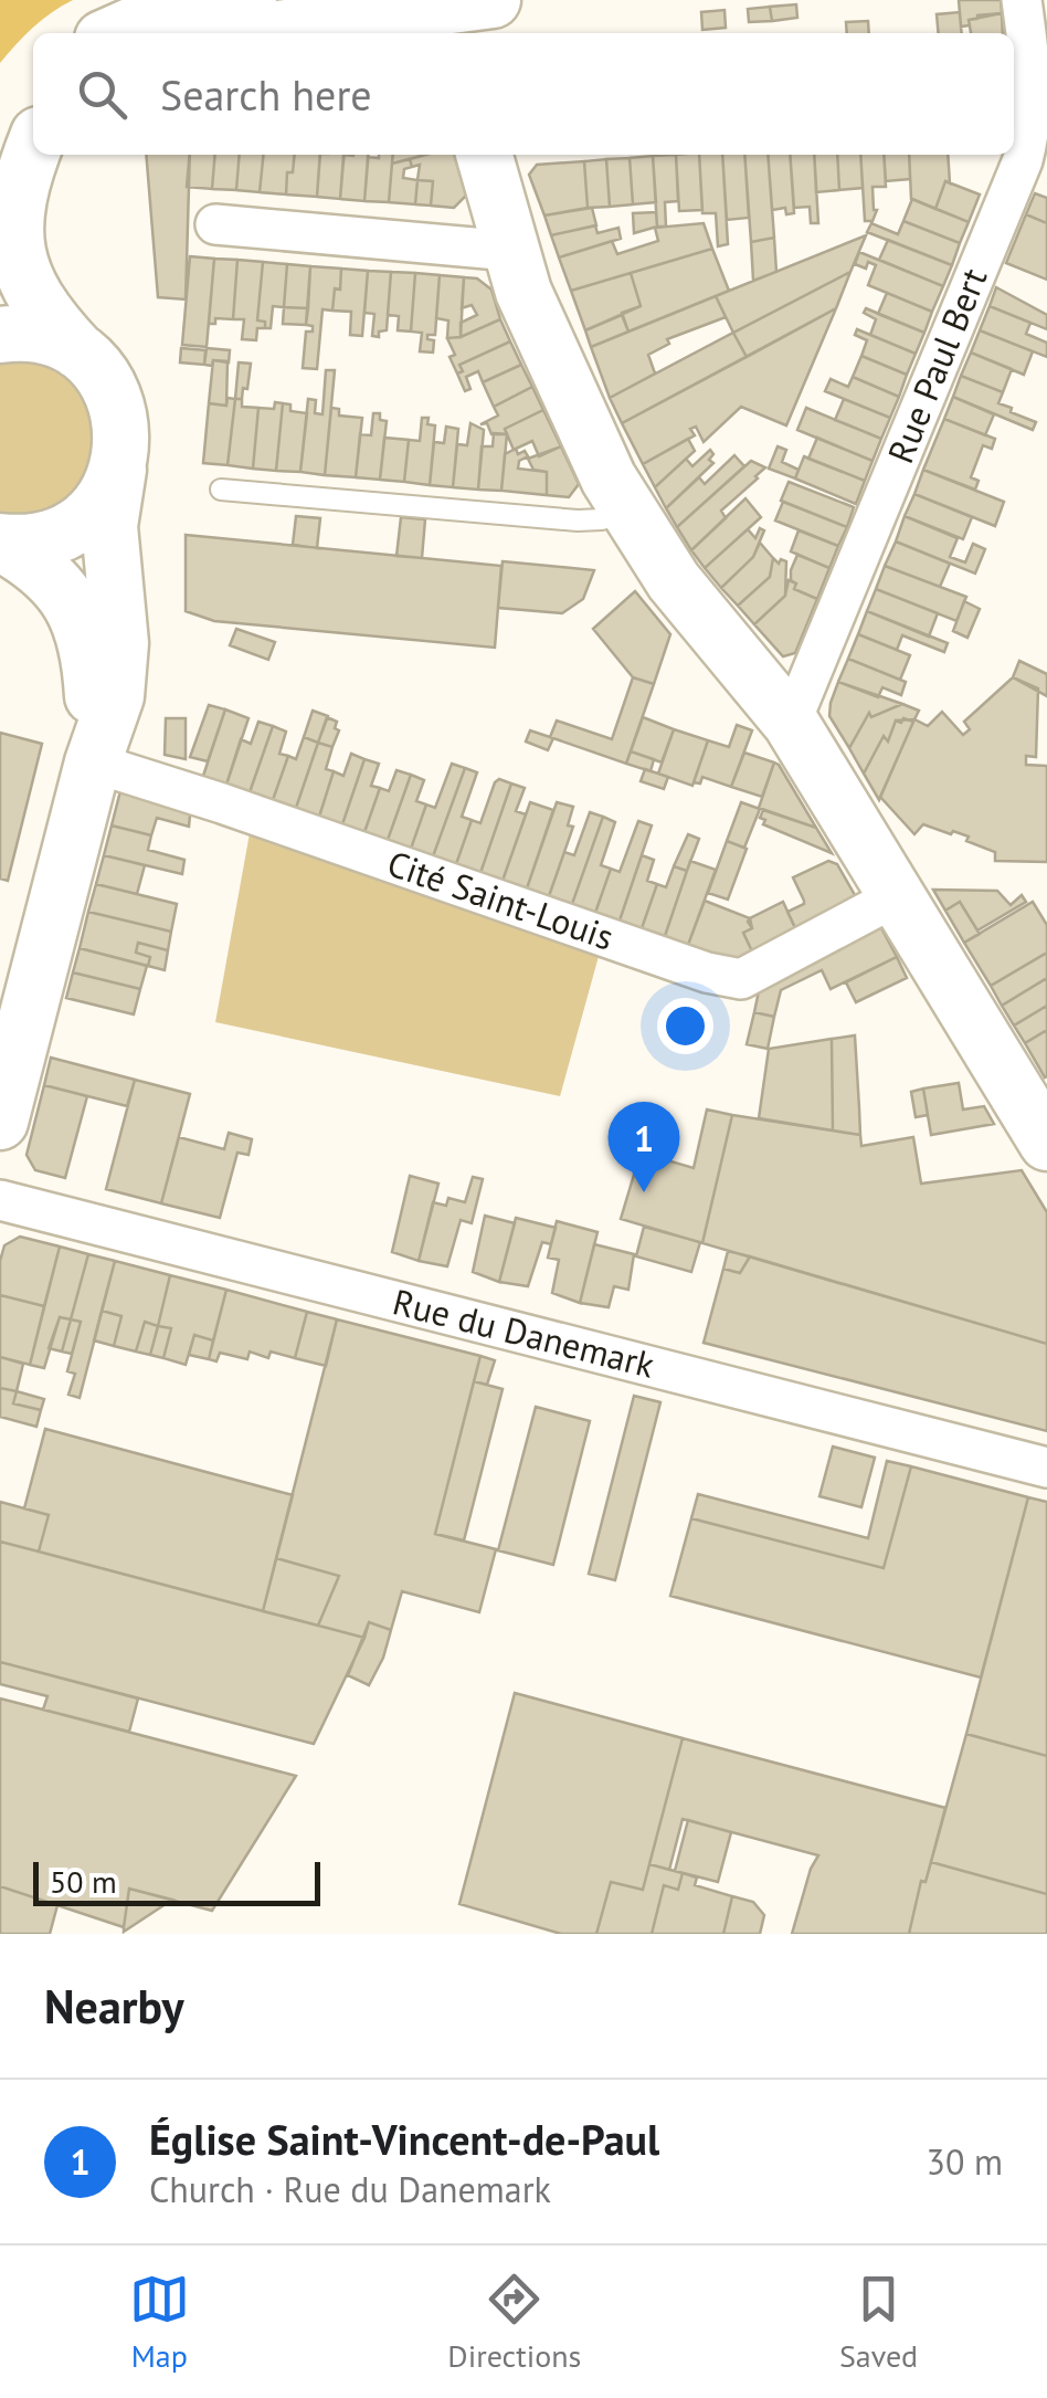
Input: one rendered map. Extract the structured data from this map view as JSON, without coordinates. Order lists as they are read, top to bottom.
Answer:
{
  "streets": {
    "street": ["Rue Paul Bert", "Cité Saint-Louis", "Rue du Danemark"]
  },
  "scale_bar": "50 m",
  "page": {
    "search": "Search here",
    "pins": "1",
    "scale": "50 m",
    "heading": "Nearby",
    "list": [
      {
        "mark": "1",
        "name": "Église Saint-Vincent-de-Paul",
        "note": "Church · Rue du Danemark",
        "value": "30 m"
      }
    ],
    "nav": ["Map", "Directions", "Saved"]
  }
}
